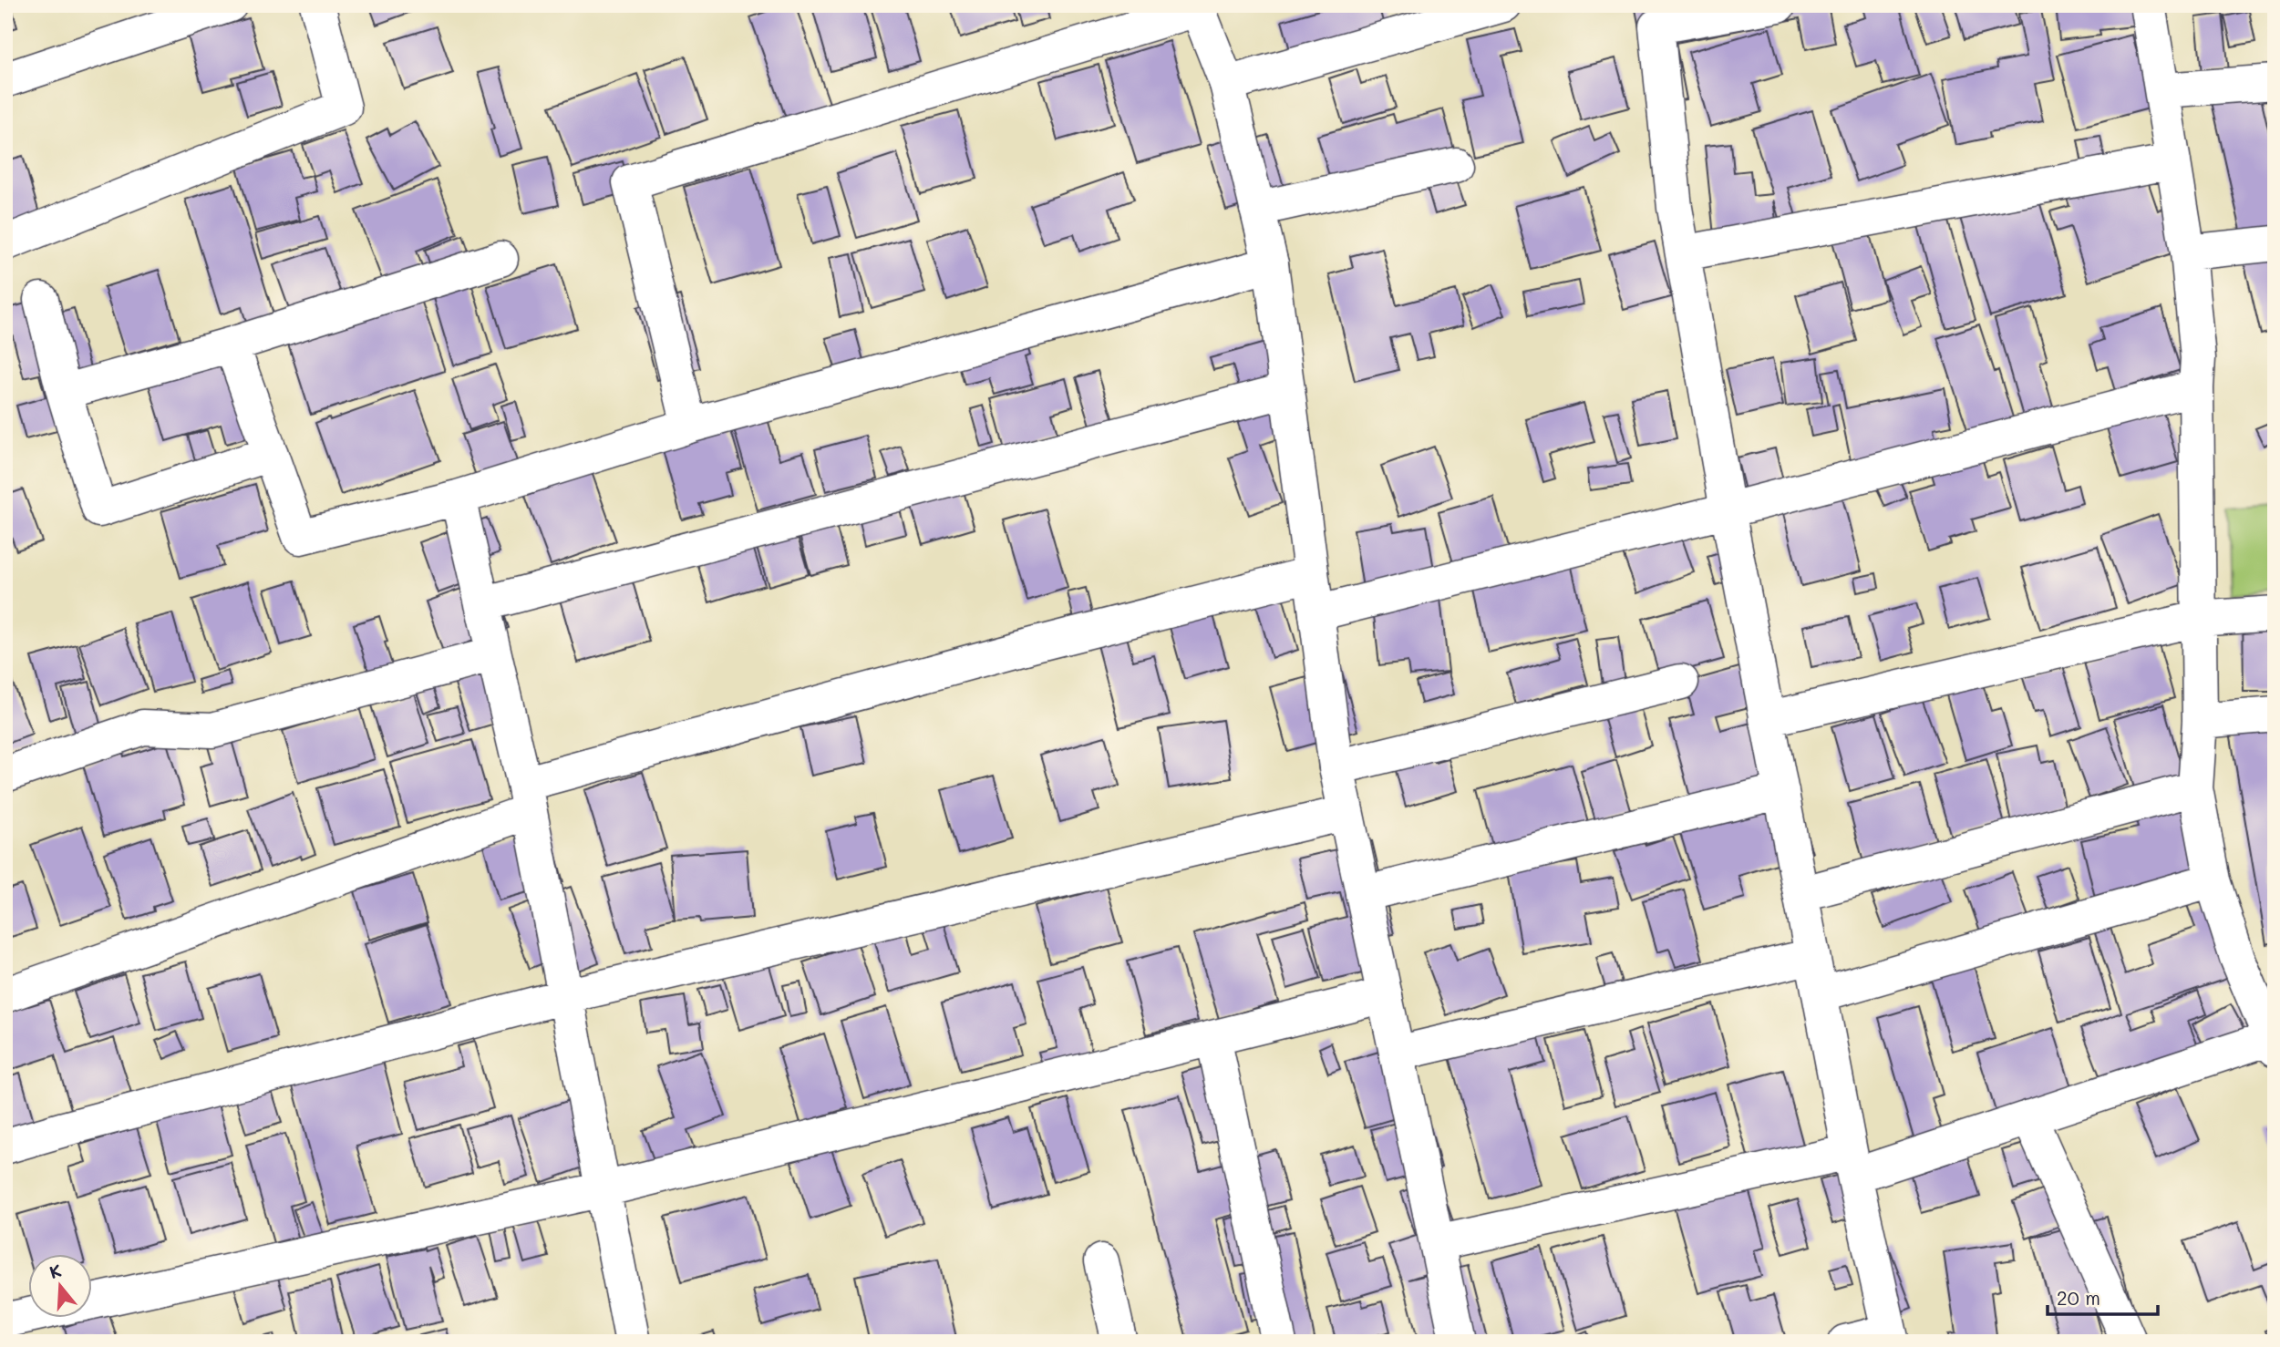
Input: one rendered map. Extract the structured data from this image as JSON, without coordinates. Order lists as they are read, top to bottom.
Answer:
{
  "scale_bar": "20 m",
  "north": "top"
}
